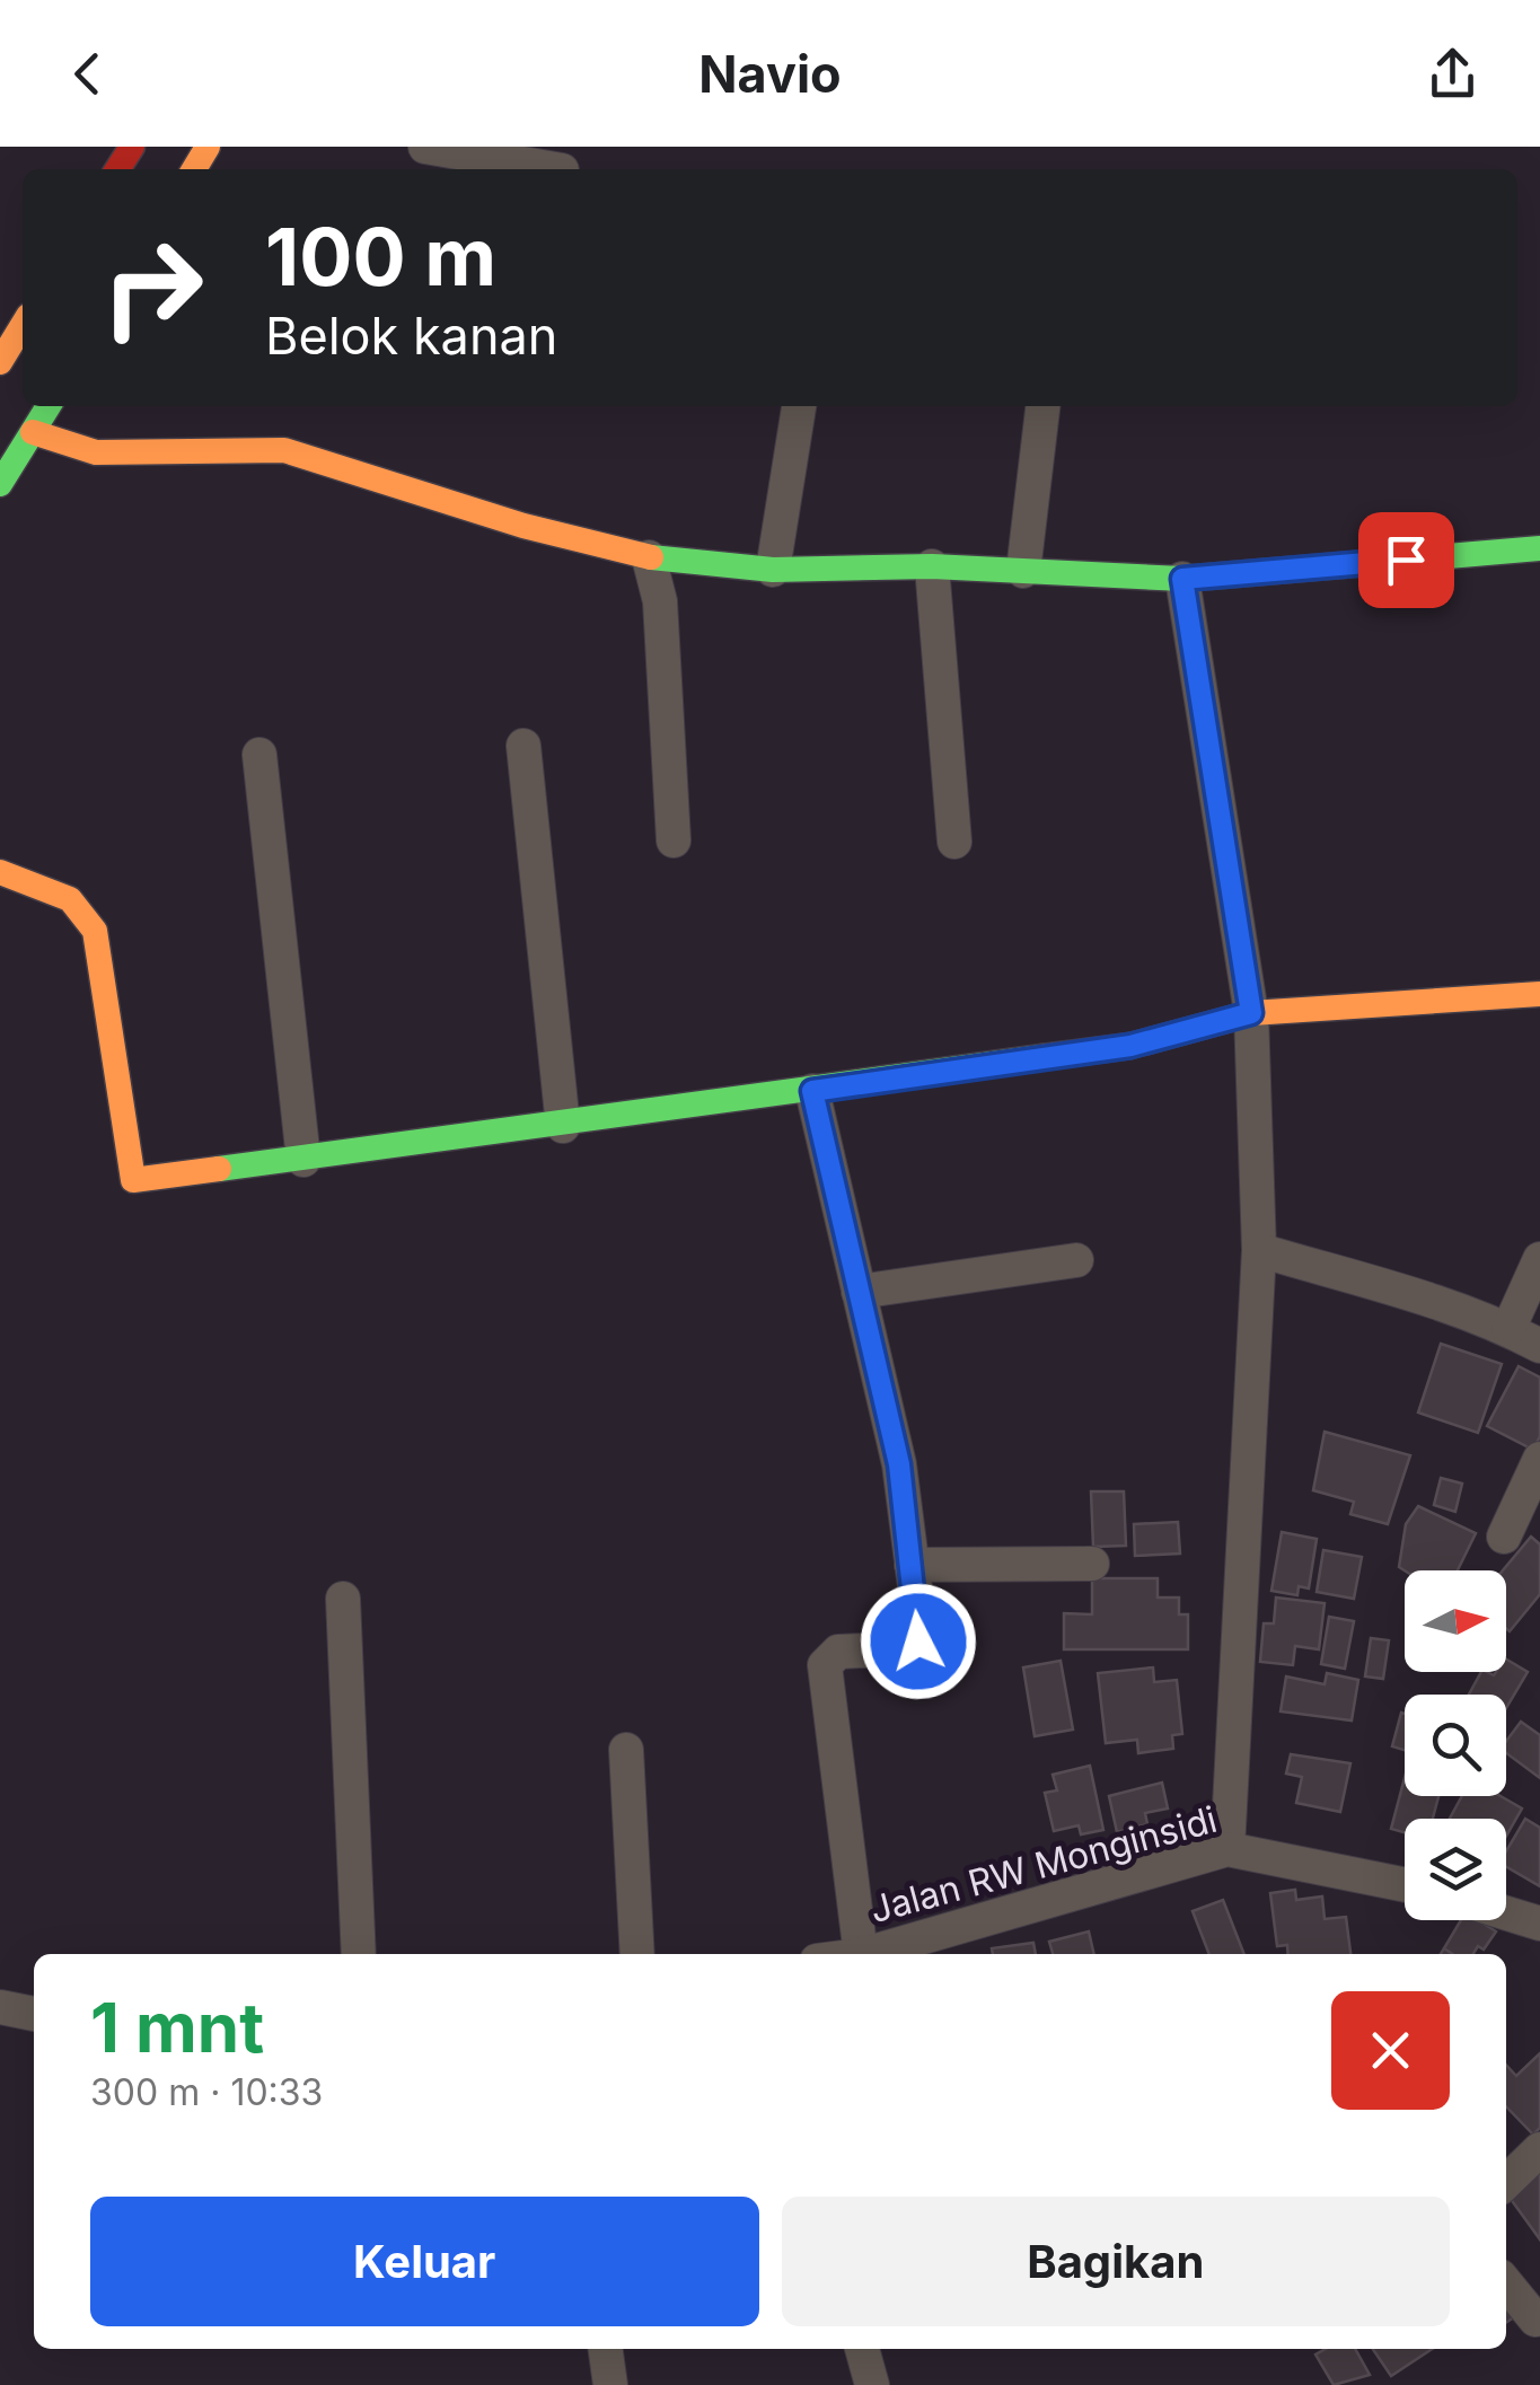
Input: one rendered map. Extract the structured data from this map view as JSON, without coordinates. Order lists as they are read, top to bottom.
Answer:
{
  "streets": {
    "street": ["Jalan RW Monginsidi"]
  },
  "north": "right",
  "page": {
    "header": "Navio",
    "turn": ["100 m", "Belok kanan"],
    "heading": ["1 mnt", "300 m · 10:33"],
    "buttons": ["Keluar", "Bagikan"]
  }
}
